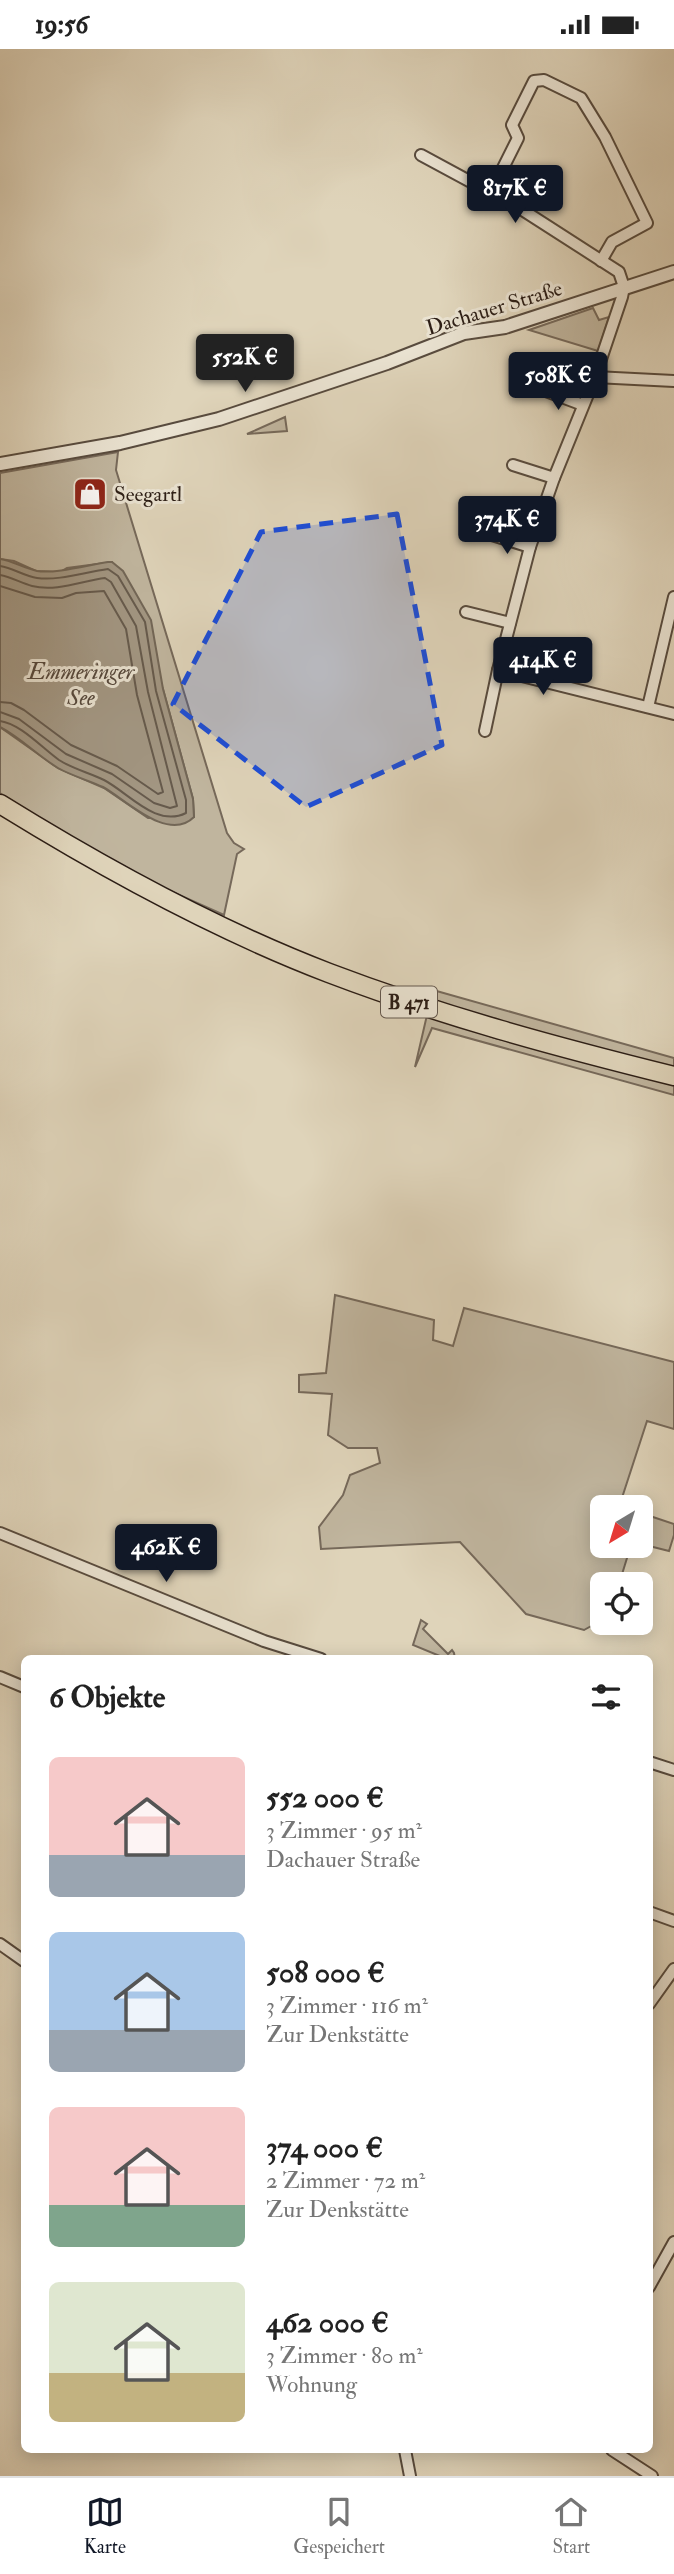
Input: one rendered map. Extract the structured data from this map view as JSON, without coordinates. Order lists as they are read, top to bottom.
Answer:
{
  "streets": {
    "highway": ["B 471"],
    "street": ["Dachauer Straße"]
  },
  "water": ["Emmeringer See"],
  "places": {
    "shop": ["Seegartl"]
  },
  "north": "bottom left",
  "page": {
    "status": "19:56",
    "price": [
      "817K €",
      "552K €",
      "508K €",
      "374K €",
      "414K €",
      "462K €"
    ],
    "heading": "6 Objekte",
    "list": [
      {
        "name": "552 000 €",
        "note": "3 Zimmer · 95 m² · Dachauer Straße"
      },
      {
        "name": "508 000 €",
        "note": "3 Zimmer · 116 m² · Zur Denkstätte"
      },
      {
        "name": "374 000 €",
        "note": "2 Zimmer · 72 m² · Zur Denkstätte"
      },
      {
        "name": "462 000 €",
        "note": "3 Zimmer · 80 m² · Wohnung"
      }
    ],
    "tabs": ["Karte", "Gespeichert", "Start"]
  }
}
